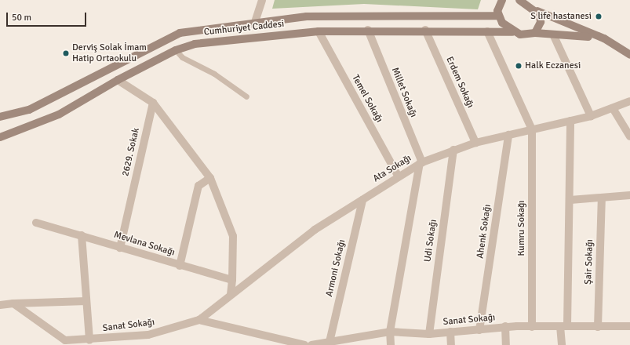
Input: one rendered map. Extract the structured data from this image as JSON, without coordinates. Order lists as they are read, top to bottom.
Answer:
{
  "streets": {
    "main road": ["Cumhuriyet Caddesi"],
    "street": [
      "Erdem Sokağı",
      "Millet Sokağı",
      "Temel Sokağı",
      "2629. Sokak",
      "Ata Sokağı",
      "Kumru Sokağı",
      "Ahenk Sokağı",
      "Udi Sokağı",
      "Mevlana Sokağı",
      "Şair Sokağı",
      "Armoni Sokağı",
      "Sanat Sokağı"
    ]
  },
  "crossings": [
    ["Cumhuriyet Caddesi", "Erdem Sokağı"],
    ["Cumhuriyet Caddesi", "Millet Sokağı"],
    ["Cumhuriyet Caddesi", "Temel Sokağı"],
    ["Erdem Sokağı", "Ata Sokağı"],
    ["Millet Sokağı", "Ata Sokağı"],
    ["Temel Sokağı", "Ata Sokağı"],
    ["2629. Sokak", "Mevlana Sokağı"],
    ["Ata Sokağı", "Kumru Sokağı"],
    ["Ata Sokağı", "Ahenk Sokağı"],
    ["Ata Sokağı", "Udi Sokağı"],
    ["Ata Sokağı", "Armoni Sokağı"],
    ["Ata Sokağı", "Sanat Sokağı"],
    ["Kumru Sokağı", "Sanat Sokağı"],
    ["Ahenk Sokağı", "Sanat Sokağı"],
    ["Udi Sokağı", "Sanat Sokağı"],
    ["Şair Sokağı", "Sanat Sokağı"],
    ["Armoni Sokağı", "Sanat Sokağı"]
  ],
  "places": ["S life hastanesi", "Derviş Solak İmam Hatip Ortaokulu", "Halk Eczanesi"],
  "scale_bar": "50 m"
}
